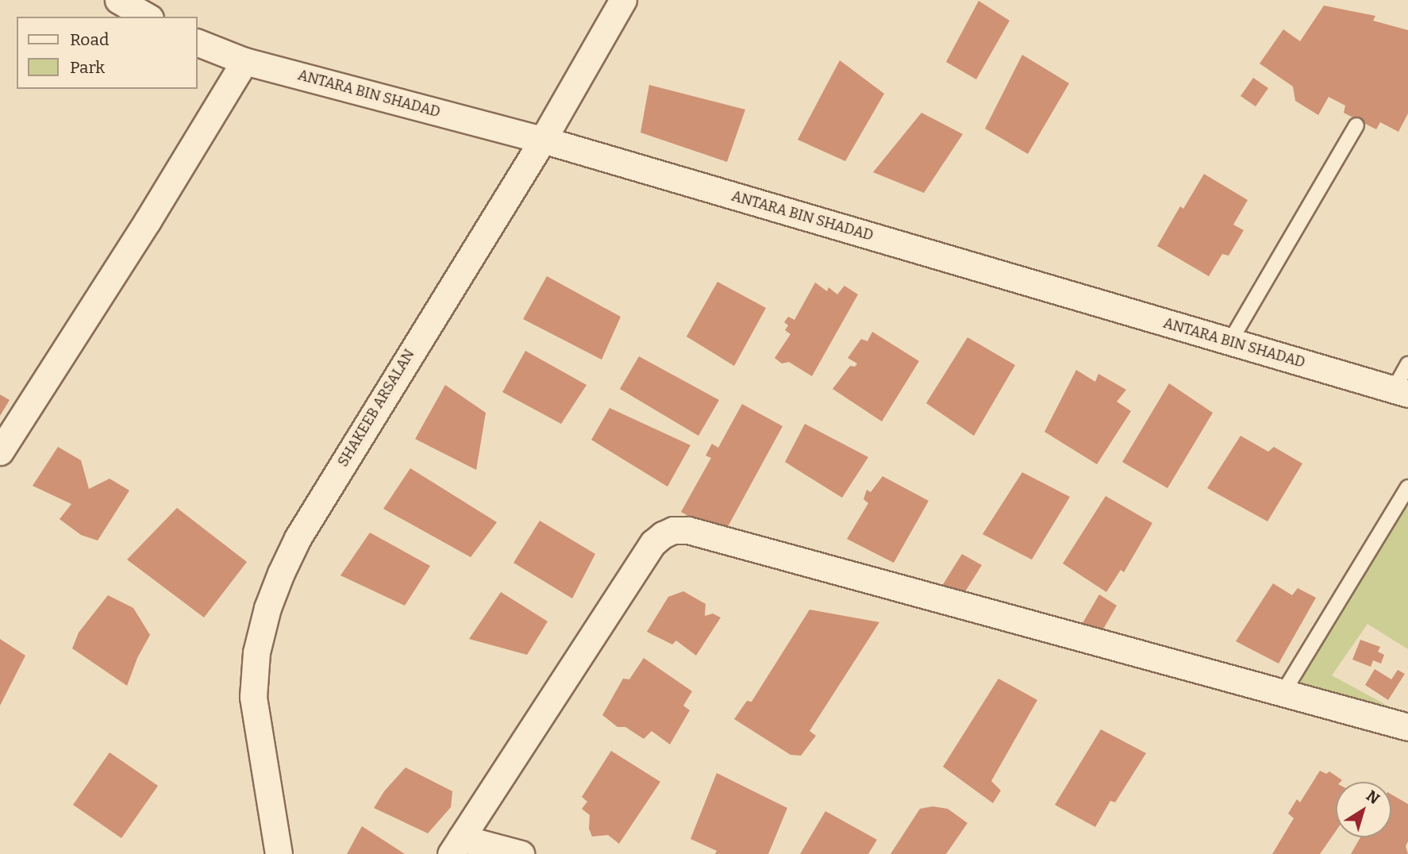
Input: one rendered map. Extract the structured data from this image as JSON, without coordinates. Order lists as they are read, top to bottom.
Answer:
{
  "streets": {
    "street": ["ANTARA BIN SHADAD", "SHAKEEB ARSALAN"]
  },
  "crossings": [
    ["ANTARA BIN SHADAD", "SHAKEEB ARSALAN"]
  ],
  "legend": ["Road", "Park"],
  "north": "top right"
}
